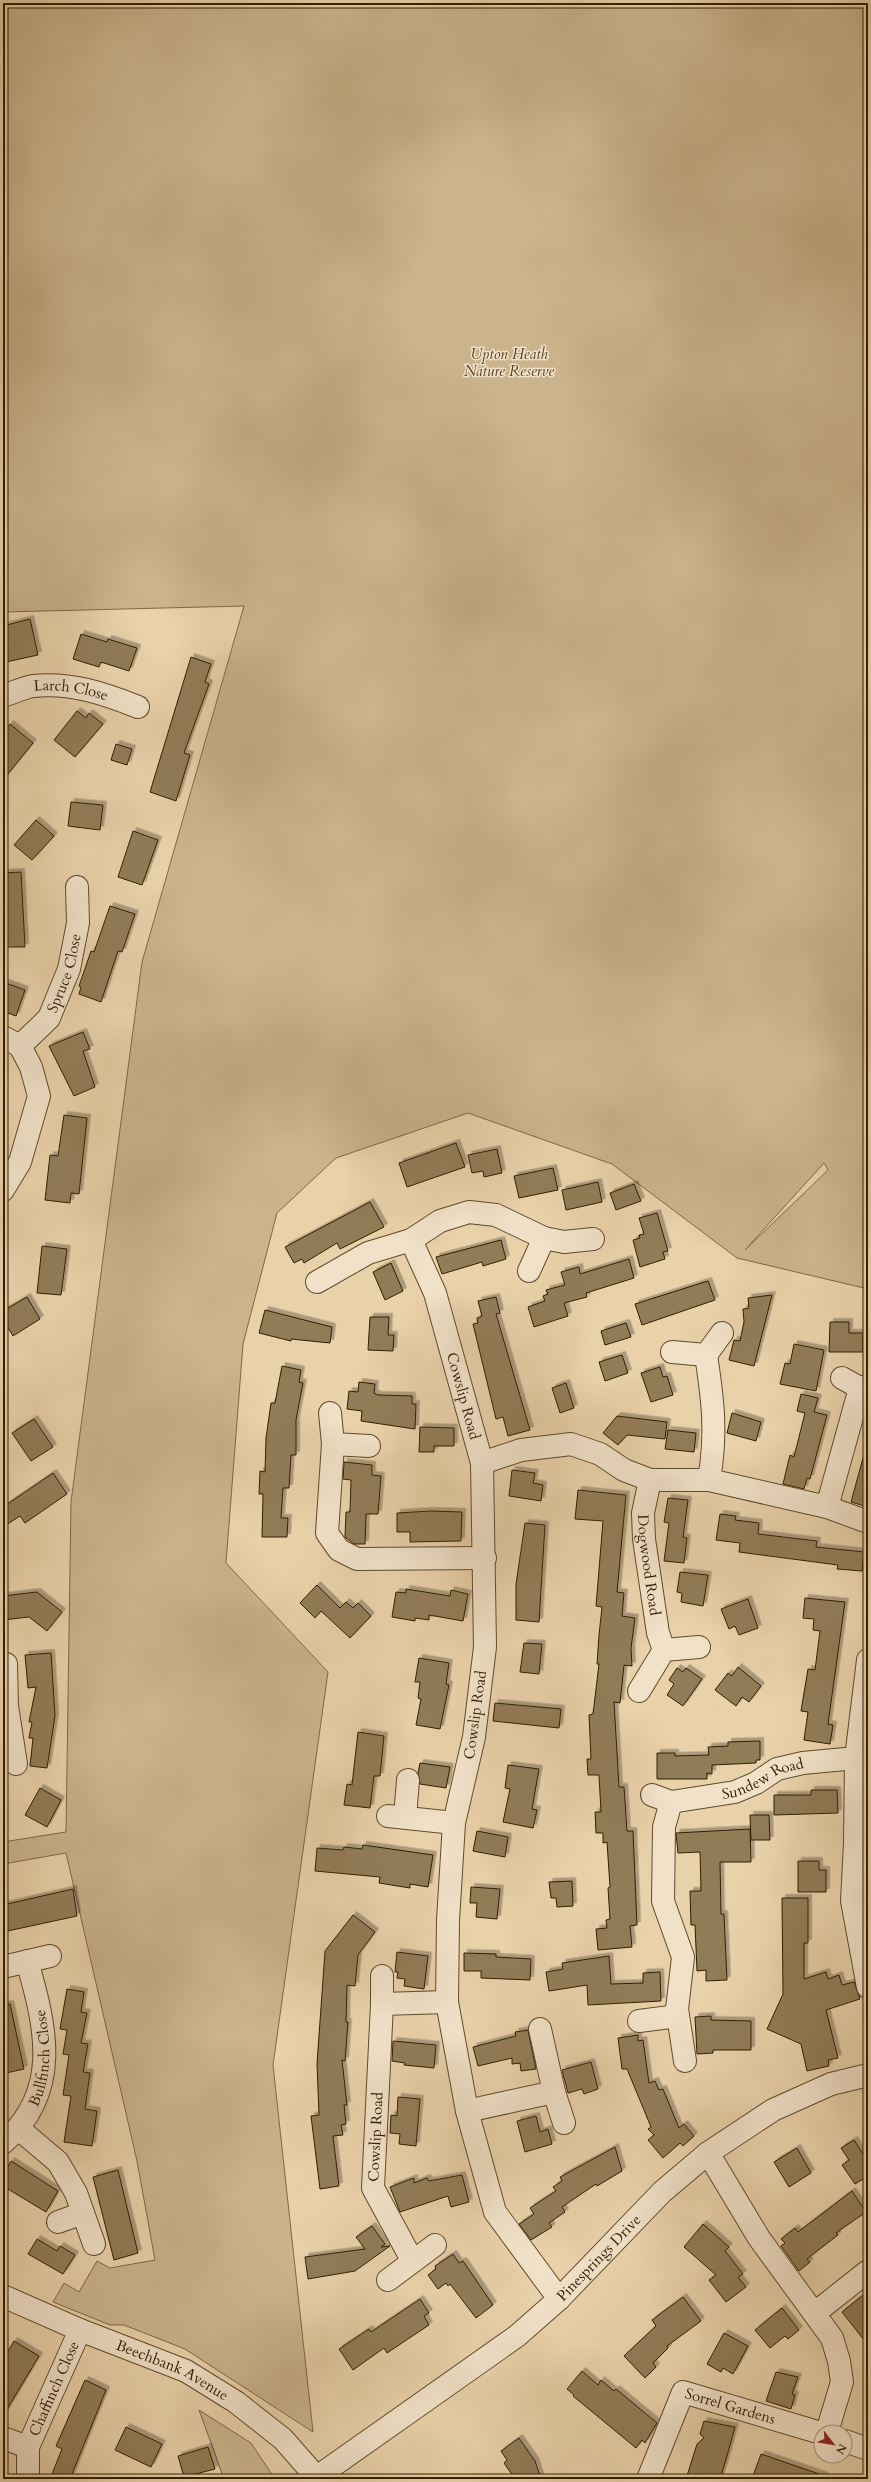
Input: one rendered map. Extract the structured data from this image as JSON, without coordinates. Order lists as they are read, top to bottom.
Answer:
{
  "streets": {
    "street": [
      "Larch Close",
      "Spruce Close",
      "Cowslip Road",
      "Dogwood Road",
      "Sundew Road",
      "Bullfinch Close",
      "Pinesprings Drive",
      "Beechbank Avenue",
      "Chaffinch Close",
      "Sorrel Gardens"
    ]
  },
  "crossings": [
    ["Cowslip Road", "Pinesprings Drive"],
    ["Pinesprings Drive", "Beechbank Avenue"],
    ["Beechbank Avenue", "Chaffinch Close"]
  ],
  "parks": ["Upton Heath Nature Reserve"],
  "north": "bottom right"
}
